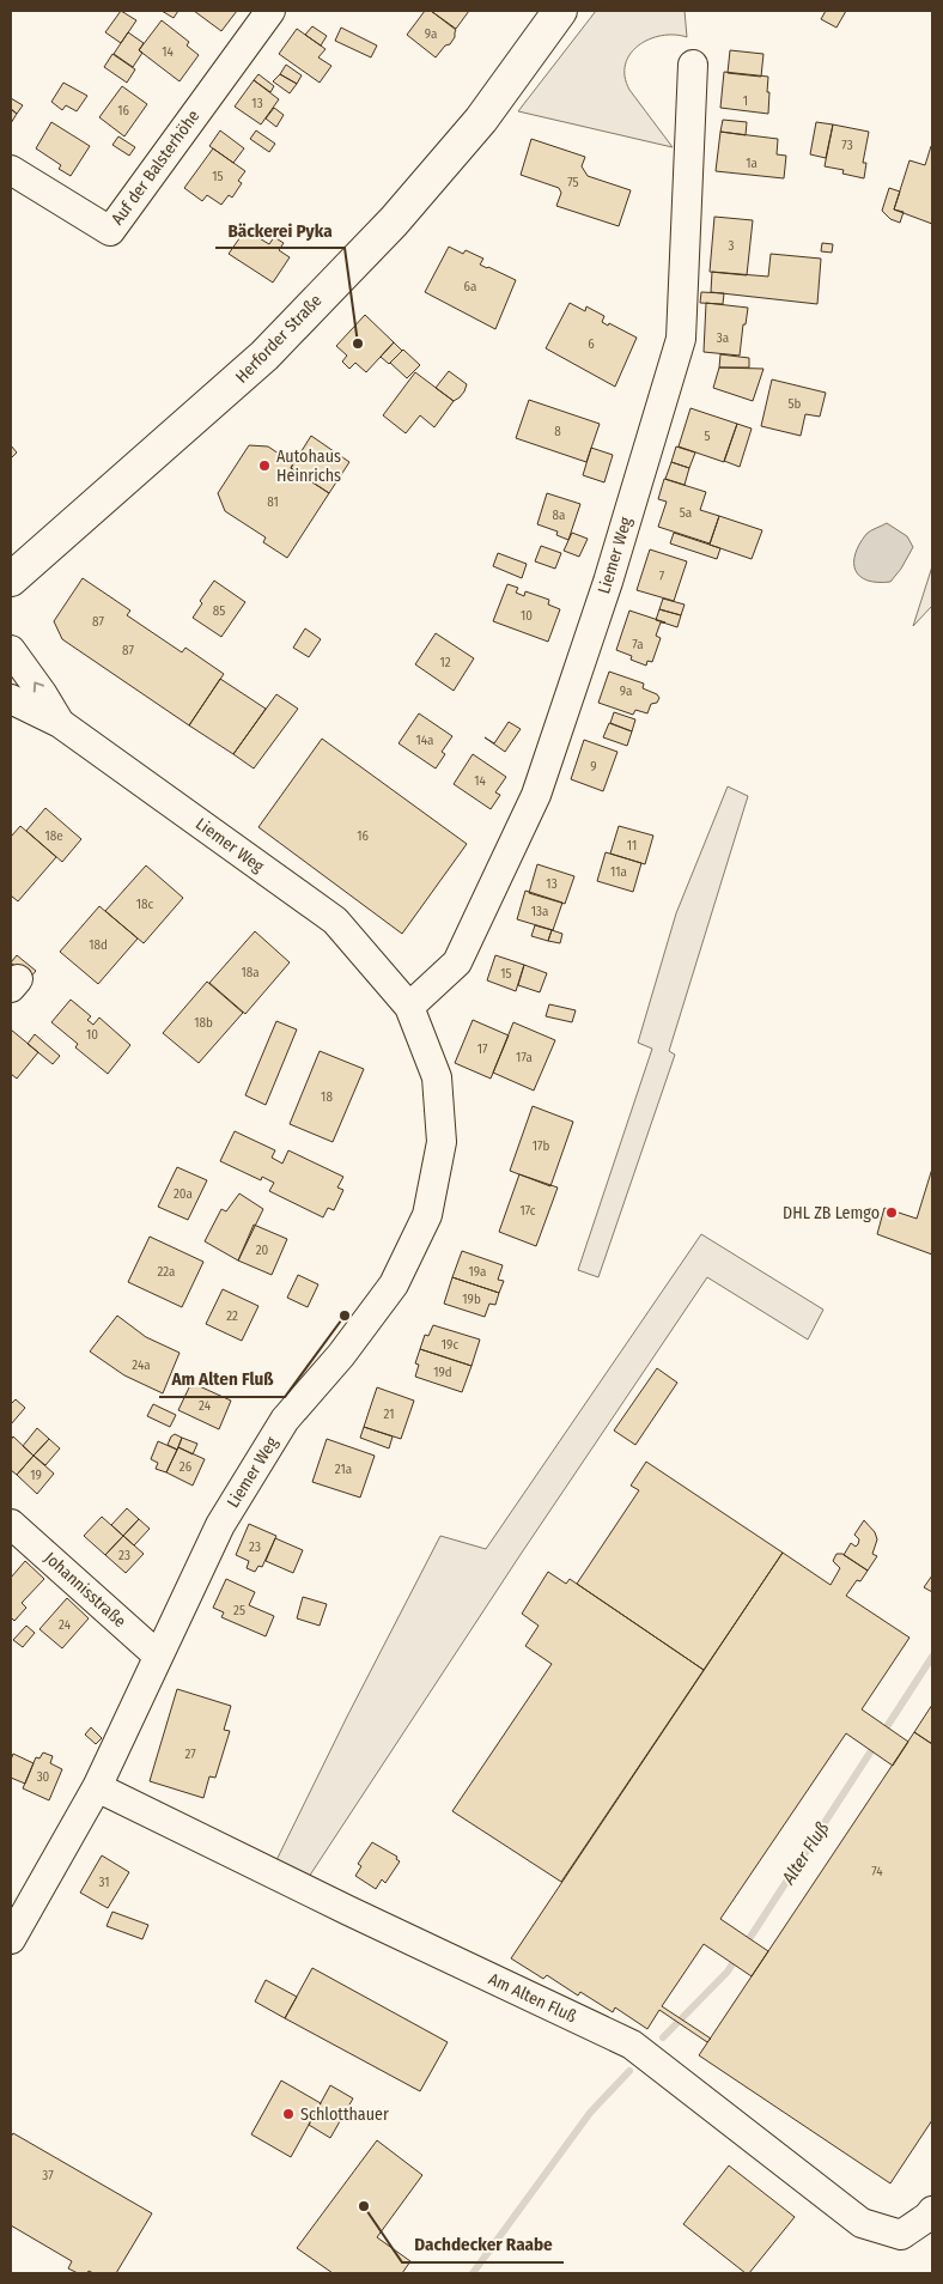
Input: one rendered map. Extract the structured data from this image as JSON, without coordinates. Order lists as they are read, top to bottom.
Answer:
{
  "streets": {
    "main road": ["Herforder Straße"],
    "street": [
      "Auf der Balsterhöhe",
      "Liemer Weg",
      "Johannisstraße",
      "Am Alten Fluß"
    ]
  },
  "crossings": [
    ["Liemer Weg", "Johannisstraße"],
    ["Liemer Weg", "Am Alten Fluß"]
  ],
  "water": ["Alter Fluß"],
  "places": [
    "Bäckerei Pyka",
    "Autohaus Heinrichs",
    "DHL ZB Lemgo",
    "Am Alten Fluß",
    "Schlotthauer",
    "Dachdecker Raabe"
  ],
  "house_numbers": [
    "9a",
    "14",
    "1",
    "13",
    "16",
    "73",
    "1a",
    "15",
    "75",
    "3",
    "6a",
    "3a",
    "6",
    "5b",
    "8",
    "5",
    "81",
    "5a",
    "8a",
    "7",
    "85",
    "10",
    "87",
    "7a",
    "87",
    "12",
    "9a",
    "14a",
    "9",
    "14",
    "18e",
    "16",
    "11",
    "11a",
    "13",
    "18c",
    "13a",
    "18d",
    "18a",
    "15",
    "18b",
    "10",
    "17",
    "17a",
    "18",
    "17b",
    "20a",
    "17c",
    "20",
    "22a",
    "19a",
    "19b",
    "22",
    "19c",
    "24a",
    "19d",
    "24",
    "21",
    "26",
    "21a",
    "19",
    "23",
    "23",
    "25",
    "24",
    "27",
    "30",
    "74",
    "31",
    "37"
  ]
}
